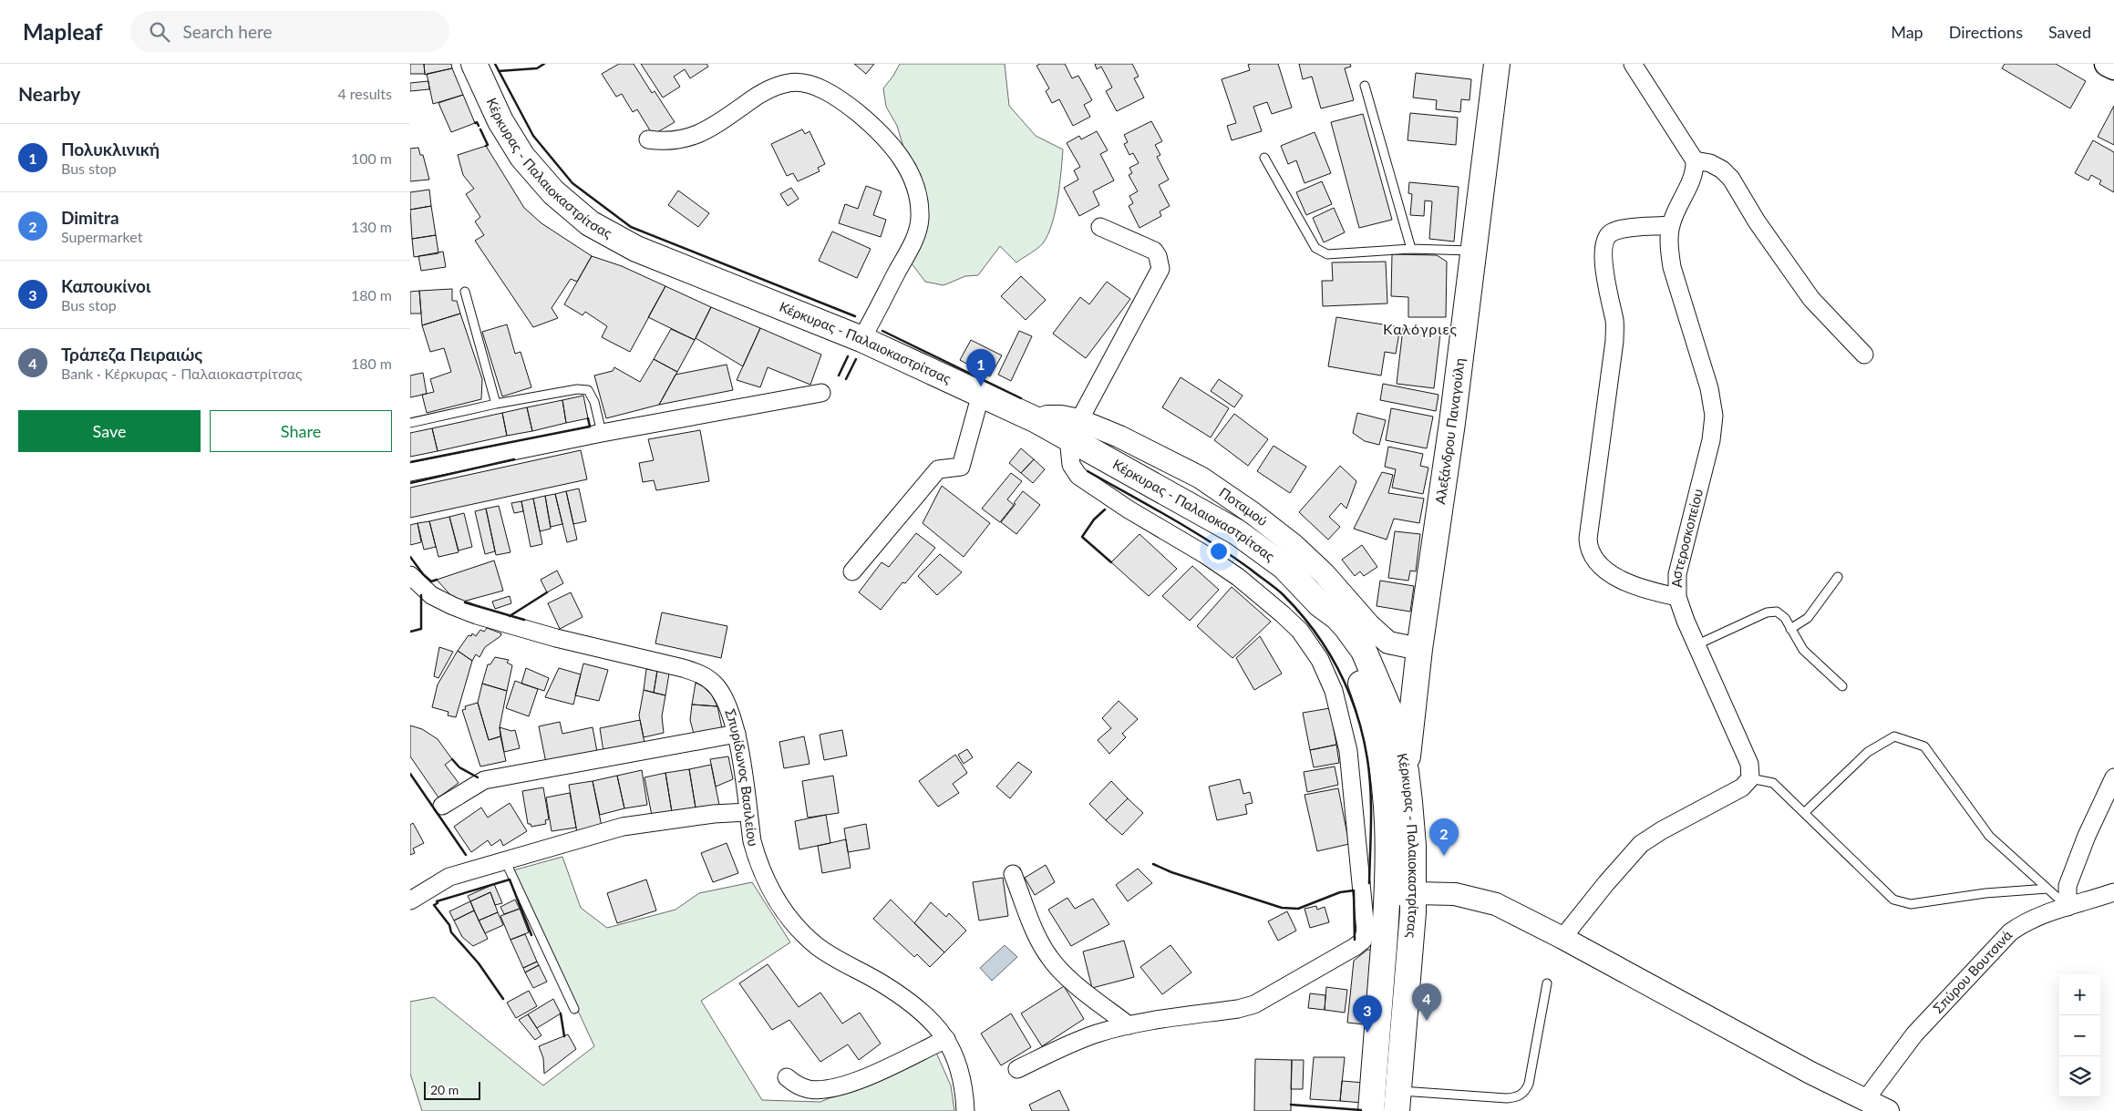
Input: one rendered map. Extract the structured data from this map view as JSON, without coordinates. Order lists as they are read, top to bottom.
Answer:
{
  "streets": {
    "main road": ["Κέρκυρας - Παλαιοκαστρίτσας", "Αλεξάνδρου Παναγούλη"],
    "street": [
      "Ποταμού",
      "Αστεροσκοπείου",
      "Σπυρίδωνος Βασιλείου",
      "Σπύρου Βουτσινά"
    ]
  },
  "crossings": [
    ["Κέρκυρας - Παλαιοκαστρίτσας", "Αλεξάνδρου Παναγούλη"],
    ["Κέρκυρας - Παλαιοκαστρίτσας", "Ποταμού"],
    ["Αλεξάνδρου Παναγούλη", "Ποταμού"]
  ],
  "districts": ["Καλόγριες"],
  "scale_bar": "20 m",
  "page": {
    "header": "Mapleaf",
    "search": "Search here",
    "nav": ["Map", "Directions", "Saved"],
    "heading": ["Nearby", "4 results"],
    "list": [
      {
        "mark": "1",
        "name": "Πολυκλινική",
        "note": "Bus stop",
        "value": "100 m"
      },
      {
        "mark": "2",
        "name": "Dimitra",
        "note": "Supermarket",
        "value": "130 m"
      },
      {
        "mark": "3",
        "name": "Καπουκίνοι",
        "note": "Bus stop",
        "value": "180 m"
      },
      {
        "mark": "4",
        "name": "Τράπεζα Πειραιώς",
        "note": "Bank · Κέρκυρας - Παλαιοκαστρίτσας",
        "value": "180 m"
      }
    ],
    "pins": [
      "1",
      "2",
      "4",
      "3"
    ],
    "buttons": ["Save", "Share"],
    "map_buttons": ["+", "−"],
    "scale": "20 m"
  }
}
